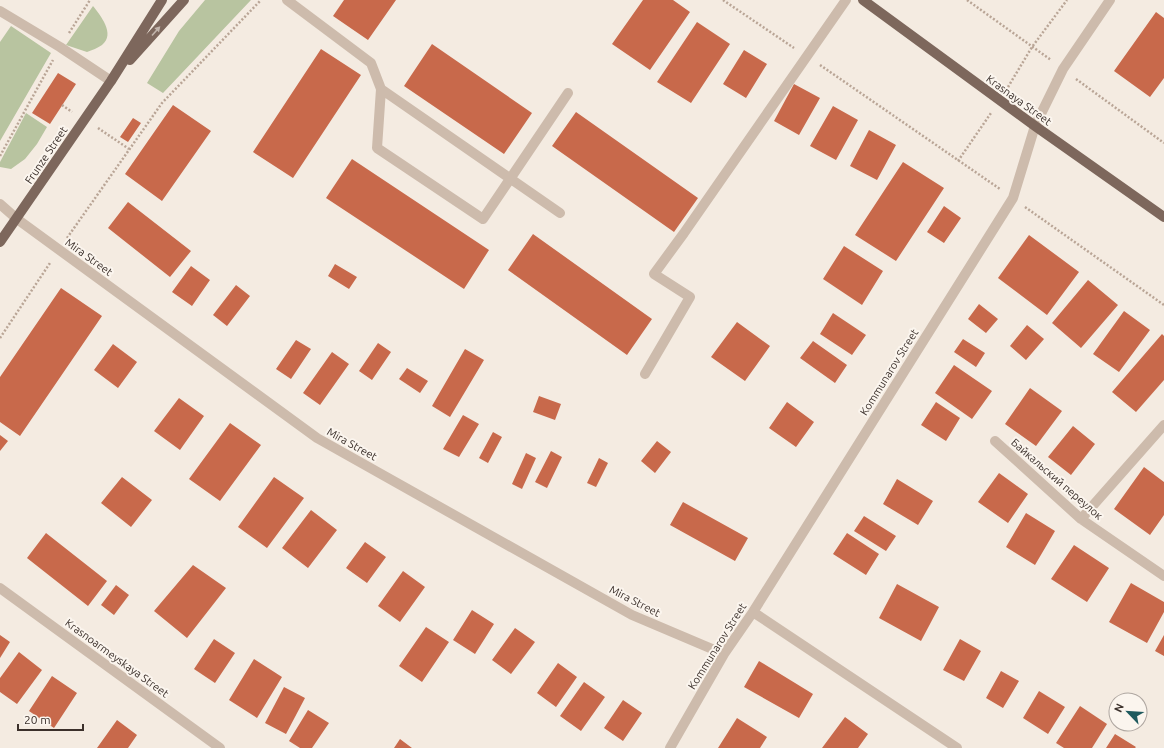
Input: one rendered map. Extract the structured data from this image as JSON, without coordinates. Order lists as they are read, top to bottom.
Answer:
{
  "streets": {
    "main road": ["Krasnaya Street", "Frunze Street"],
    "street": [
      "Mira Street",
      "Kommunarov Street",
      "Байкальский переулок",
      "Krasnoarmeyskaya Street"
    ]
  },
  "crossings": [
    ["Krasnaya Street", "Kommunarov Street"],
    ["Frunze Street", "Mira Street"],
    ["Mira Street", "Kommunarov Street"]
  ],
  "scale_bar": "20 m",
  "north": "top left"
}
